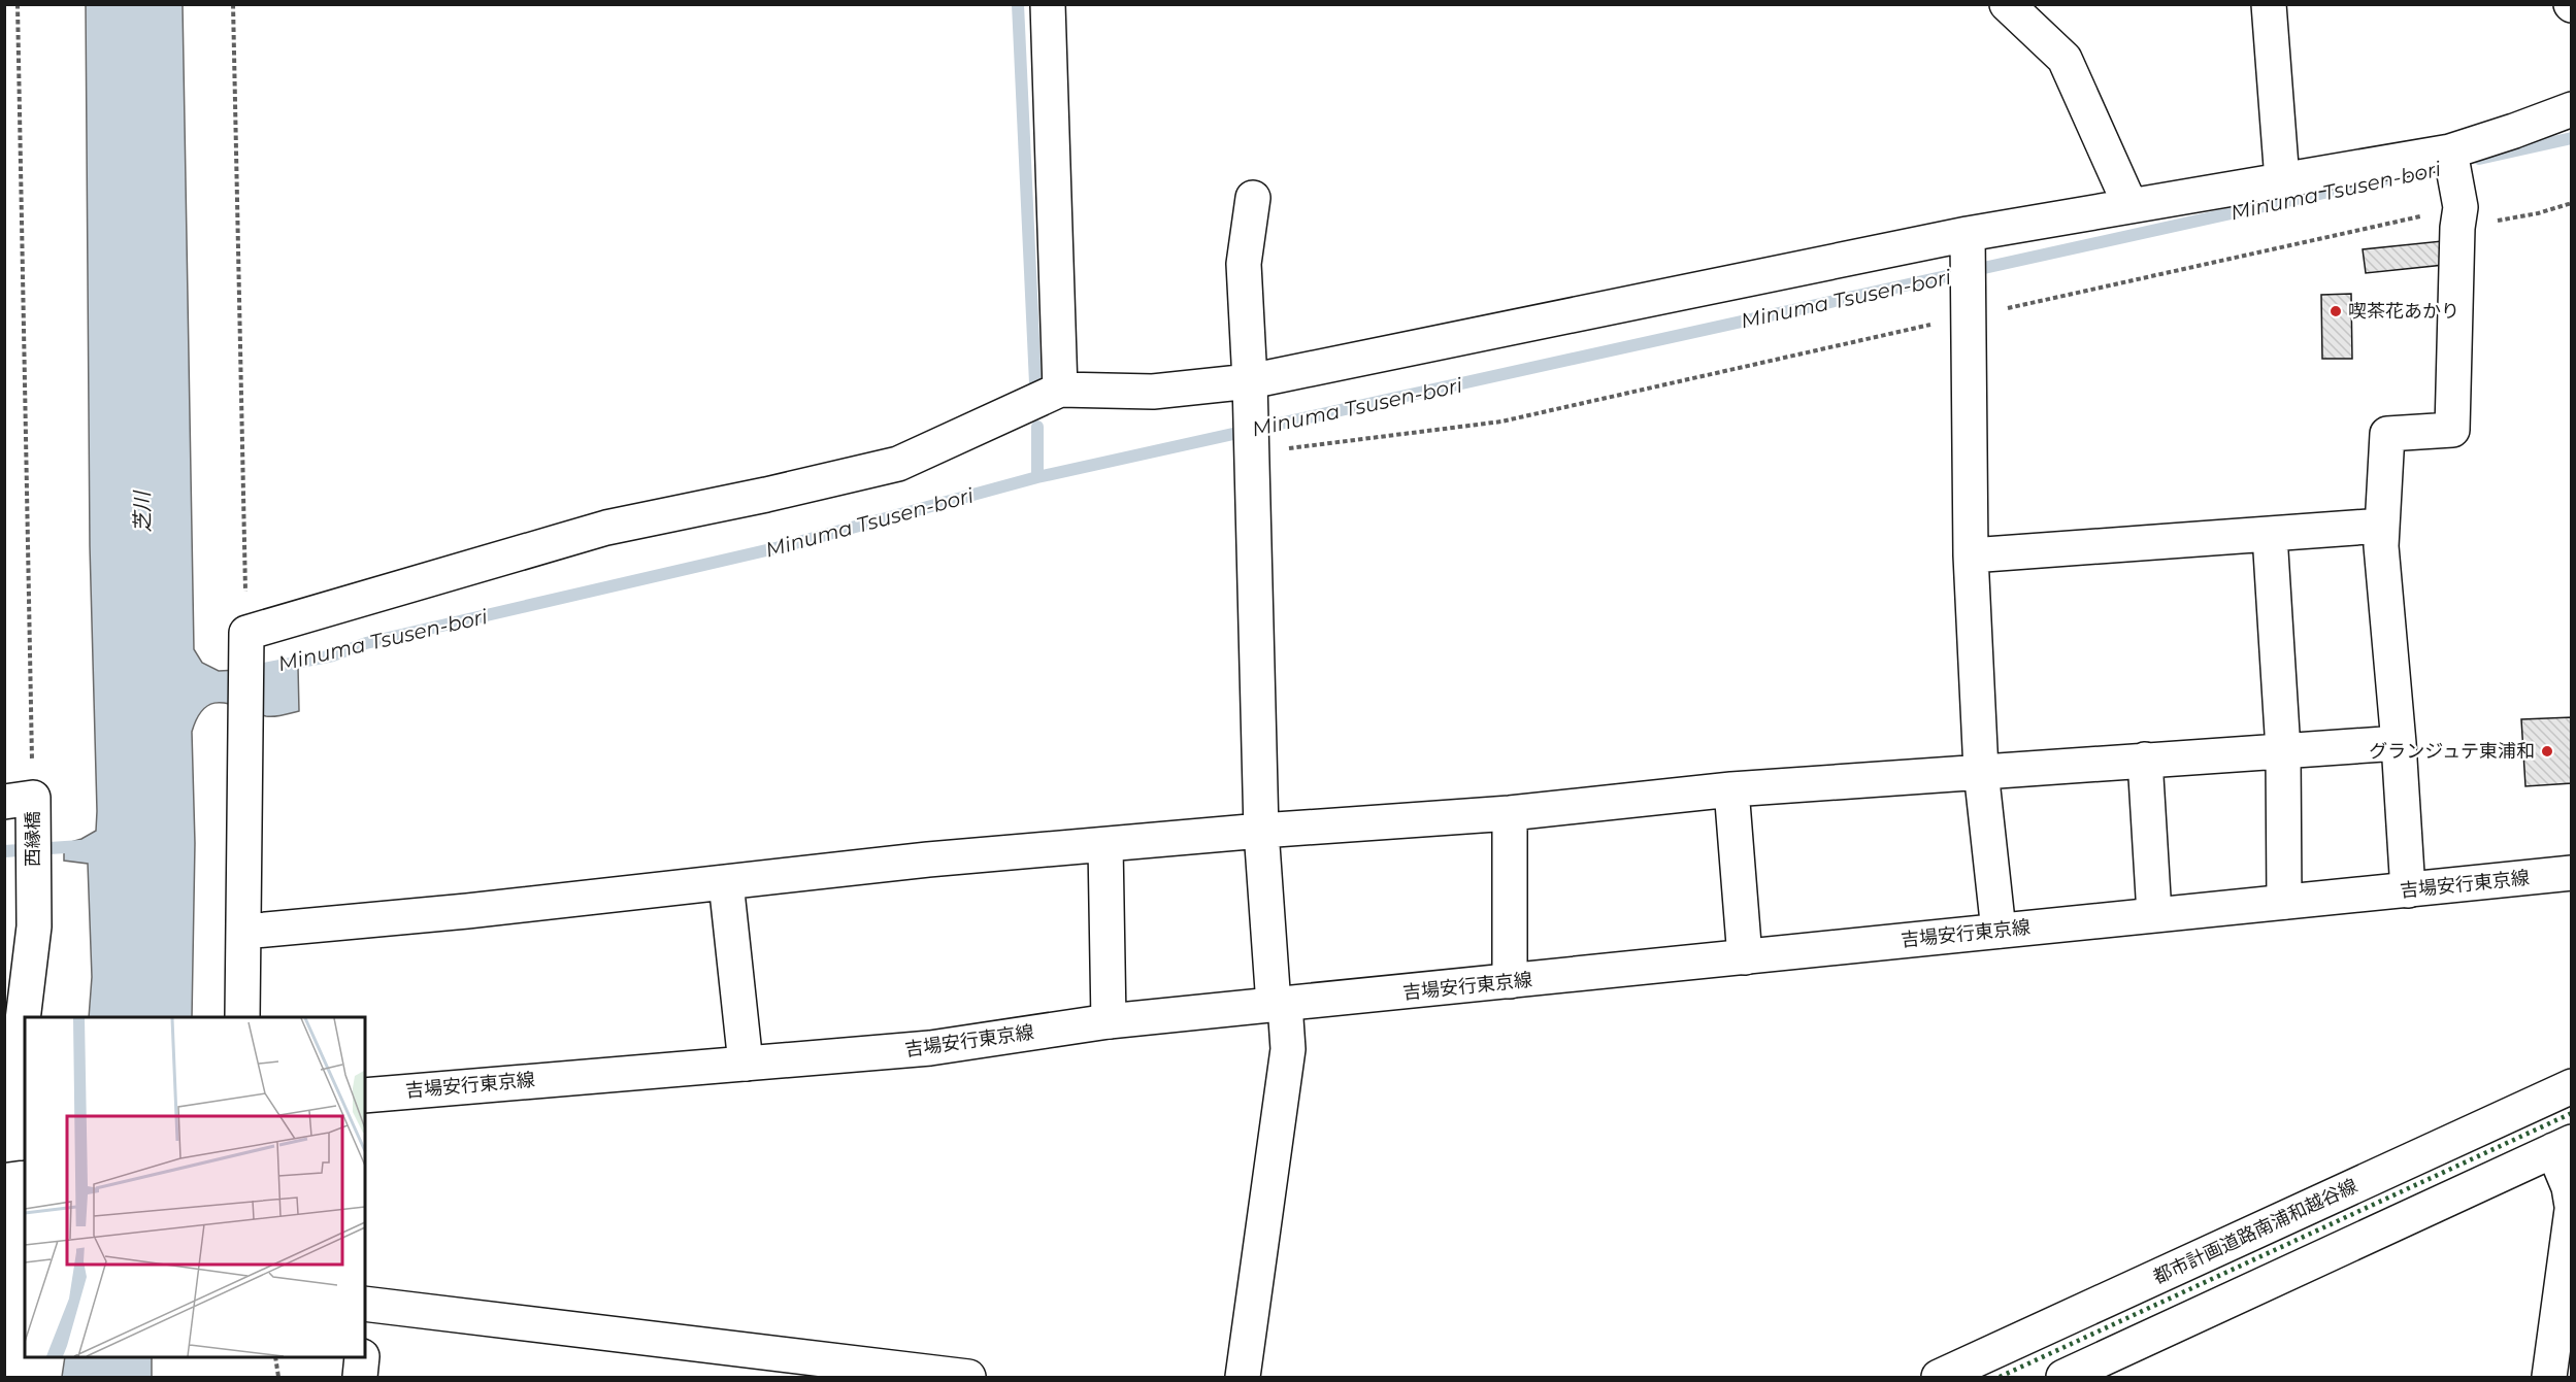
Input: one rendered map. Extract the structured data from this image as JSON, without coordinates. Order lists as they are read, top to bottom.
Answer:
{
  "streets": {
    "street": ["西縁橋", "吉場安行東京線", "都市計画道路南浦和越谷線"]
  },
  "water": ["Minuma Tsusen-bori", "芝川"],
  "places": ["喫茶花あかり", "グランジュテ東浦和"]
}
